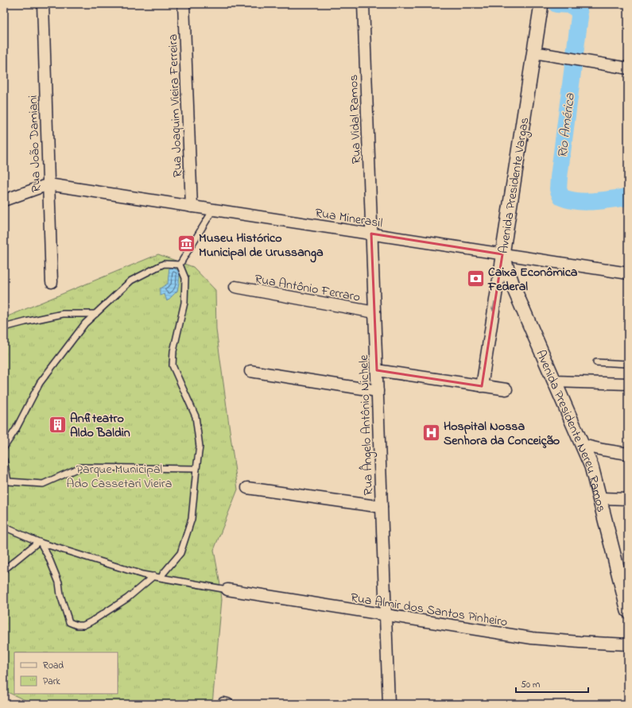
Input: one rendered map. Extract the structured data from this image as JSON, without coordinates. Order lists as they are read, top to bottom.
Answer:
{
  "streets": {
    "street": [
      "Rua Joaquim Vieira Ferreira",
      "Rua Vidal Ramos",
      "Rua João Damiani",
      "Avenida Presidente Vargas",
      "Rua Minerasil",
      "Rua Antônio Ferraro",
      "Rua Ângelo Antônio Nichele",
      "Avenida Presidente Nereu Ramos",
      "Rua Almir dos Santos Pinheiro"
    ]
  },
  "crossings": [
    ["Rua Joaquim Vieira Ferreira", "Rua Minerasil"],
    ["Rua Vidal Ramos", "Rua Minerasil"],
    ["Rua Vidal Ramos", "Rua Ângelo Antônio Nichele"],
    ["Rua João Damiani", "Rua Minerasil"],
    ["Avenida Presidente Vargas", "Rua Minerasil"],
    ["Avenida Presidente Vargas", "Avenida Presidente Nereu Ramos"],
    ["Rua Minerasil", "Rua Ângelo Antônio Nichele"],
    ["Rua Minerasil", "Avenida Presidente Nereu Ramos"],
    ["Rua Antônio Ferraro", "Rua Ângelo Antônio Nichele"],
    ["Rua Ângelo Antônio Nichele", "Rua Almir dos Santos Pinheiro"]
  ],
  "water": ["Rio América"],
  "parks": ["Parque Municipal Ado Cassetari Vieira"],
  "places": {
    "museum": ["Museu Histórico Municipal de Urussanga"],
    "bank": ["Caixa Econômica Federal"],
    "building": ["Anfiteatro Aldo Baldin"],
    "hospital": ["Hospital Nossa Senhora da Conceição"]
  },
  "legend": ["Road", "Park"],
  "scale_bar": "50 m"
}
